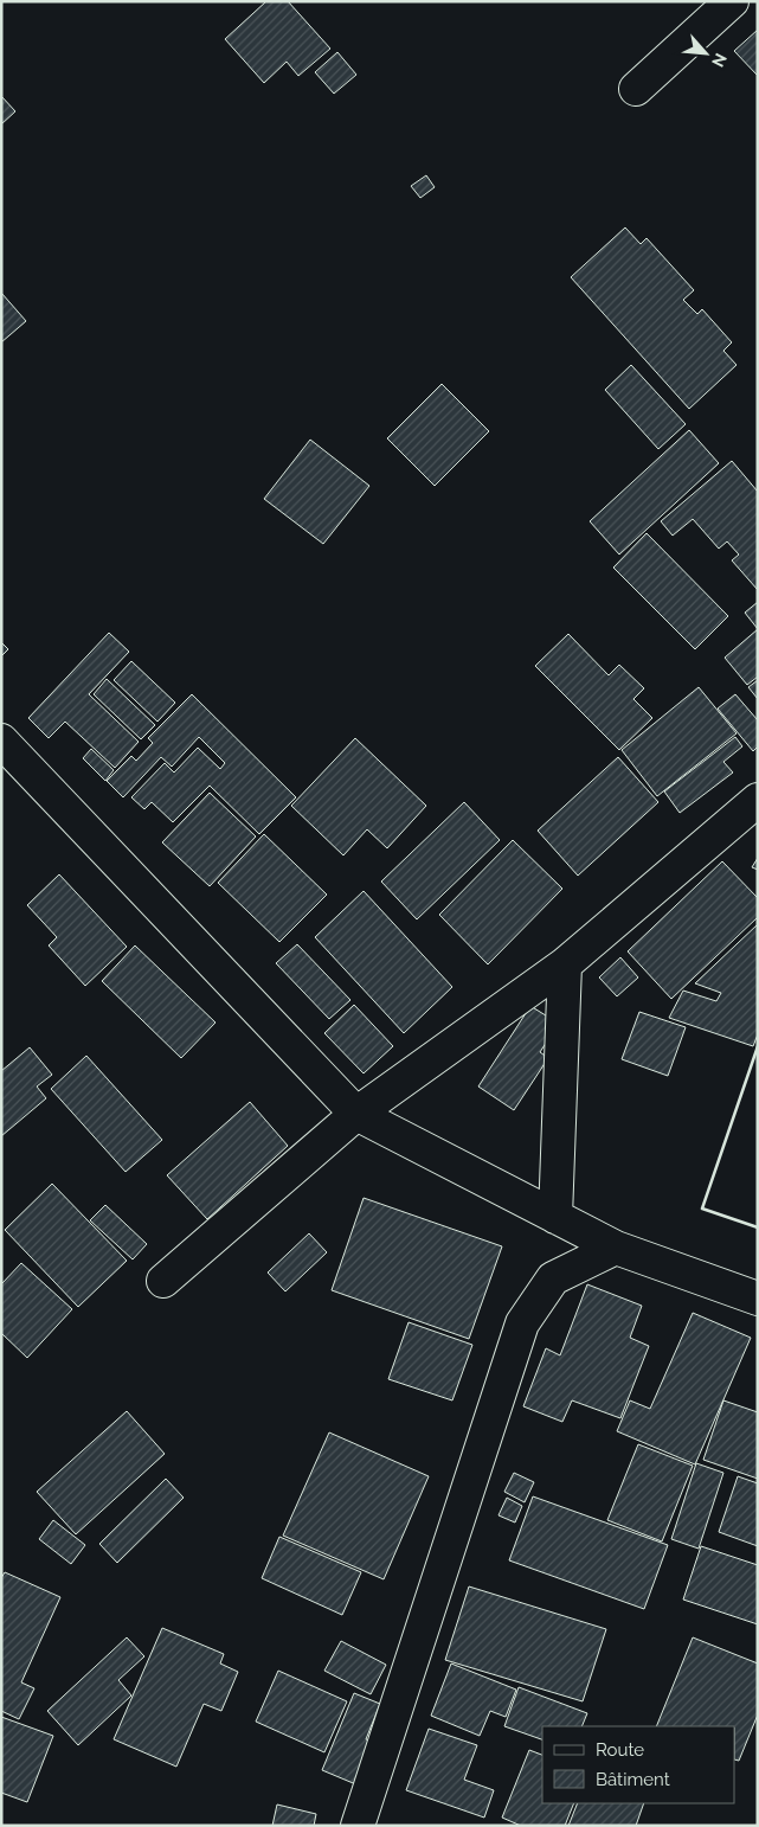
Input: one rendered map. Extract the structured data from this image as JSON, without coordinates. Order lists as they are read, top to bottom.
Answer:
{
  "legend": ["Route", "Bâtiment"],
  "north": "bottom right"
}
